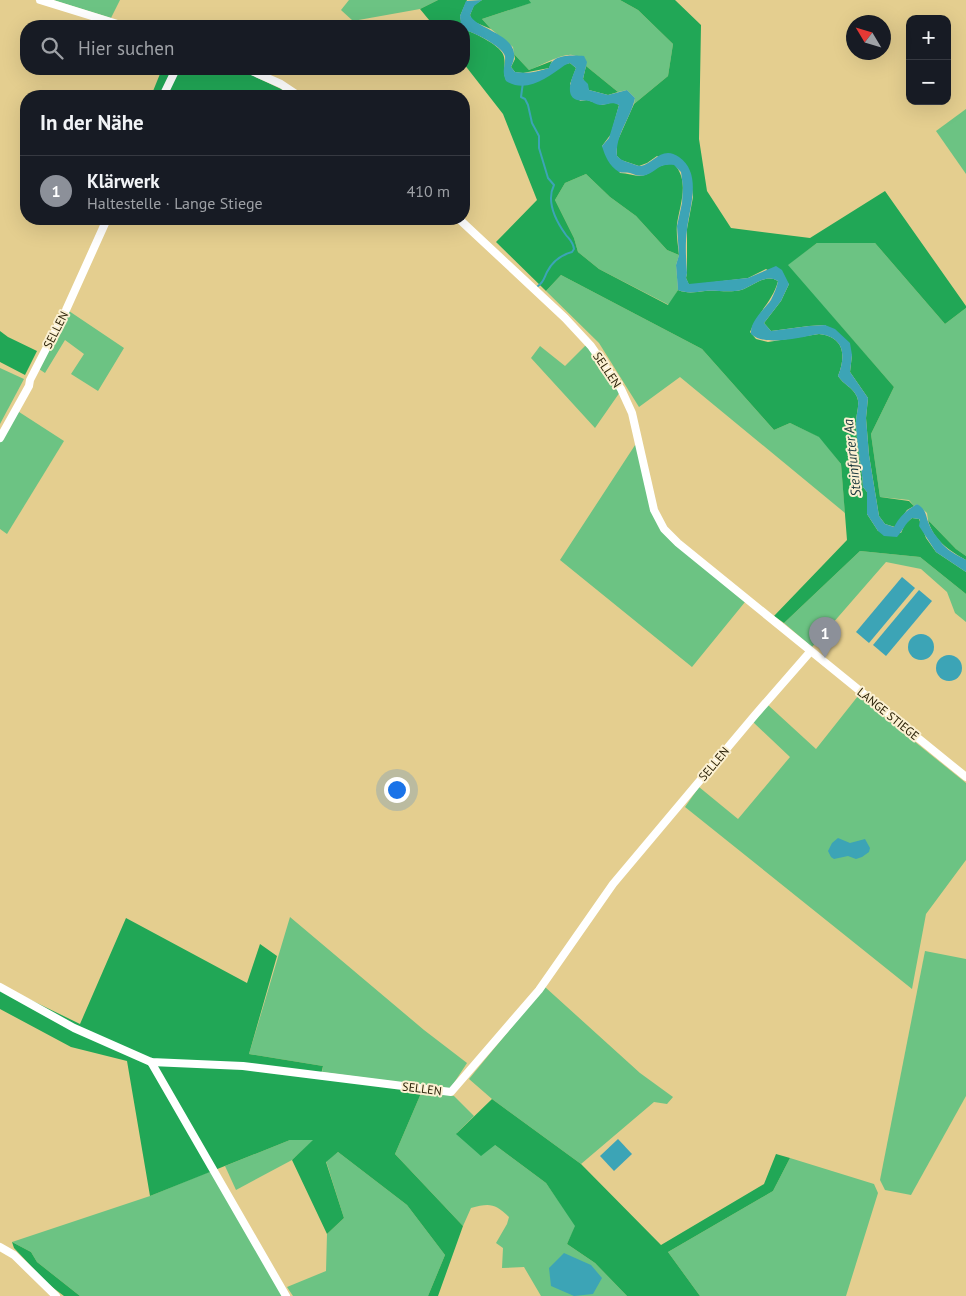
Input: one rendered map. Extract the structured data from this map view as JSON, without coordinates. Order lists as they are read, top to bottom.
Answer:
{
  "streets": {
    "street": ["SELLEN", "LANGE STIEGE"]
  },
  "crossings": [
    ["SELLEN", "LANGE STIEGE"]
  ],
  "water": ["Steinfurter Aa"],
  "north": "top left",
  "page": {
    "map_buttons": ["+", "−"],
    "search": "Hier suchen",
    "heading": "In der Nähe",
    "list": [
      {
        "mark": "1",
        "name": "Klärwerk",
        "note": "Haltestelle · Lange Stiege",
        "value": "410 m"
      }
    ],
    "pins": "1"
  }
}
